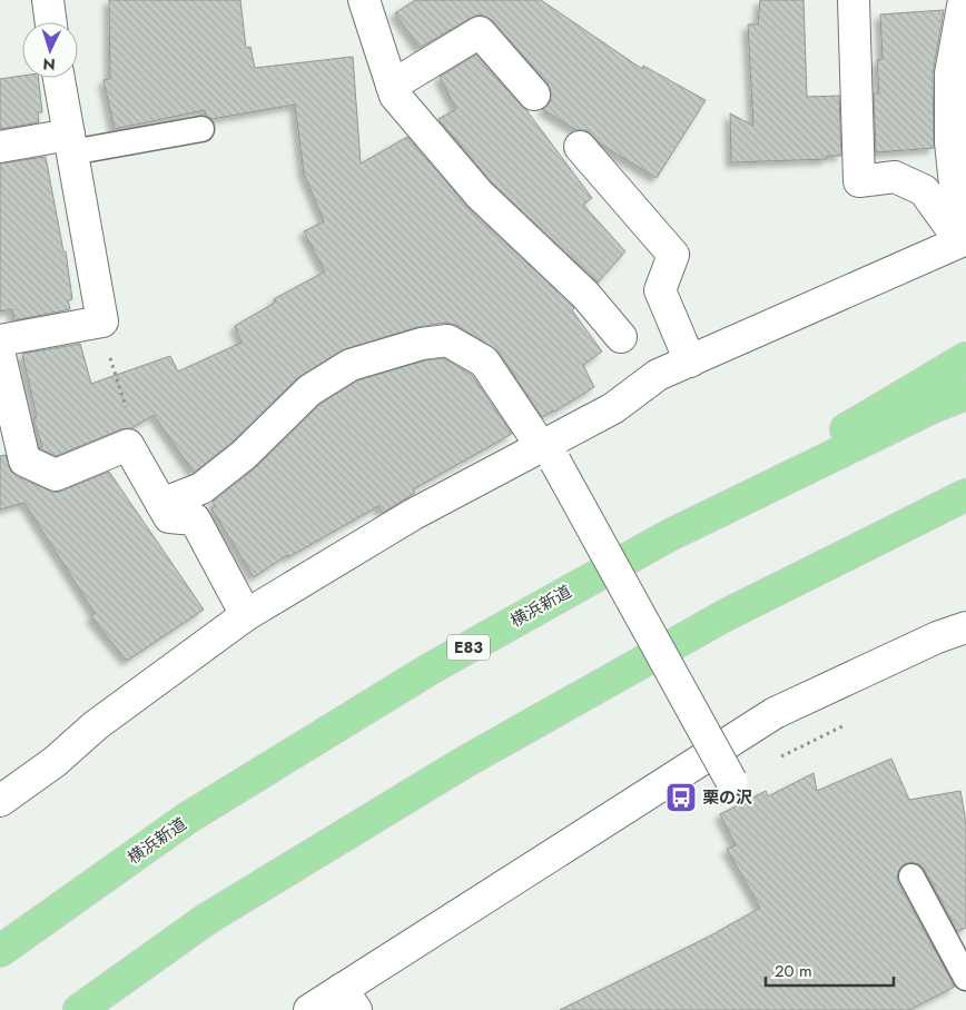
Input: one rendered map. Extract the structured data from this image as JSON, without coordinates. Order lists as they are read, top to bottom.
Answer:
{
  "streets": {
    "highway": ["横浜新道", "E83"]
  },
  "places": {
    "bus stop": ["栗の沢"]
  },
  "scale_bar": "20 m",
  "north": "bottom"
}
